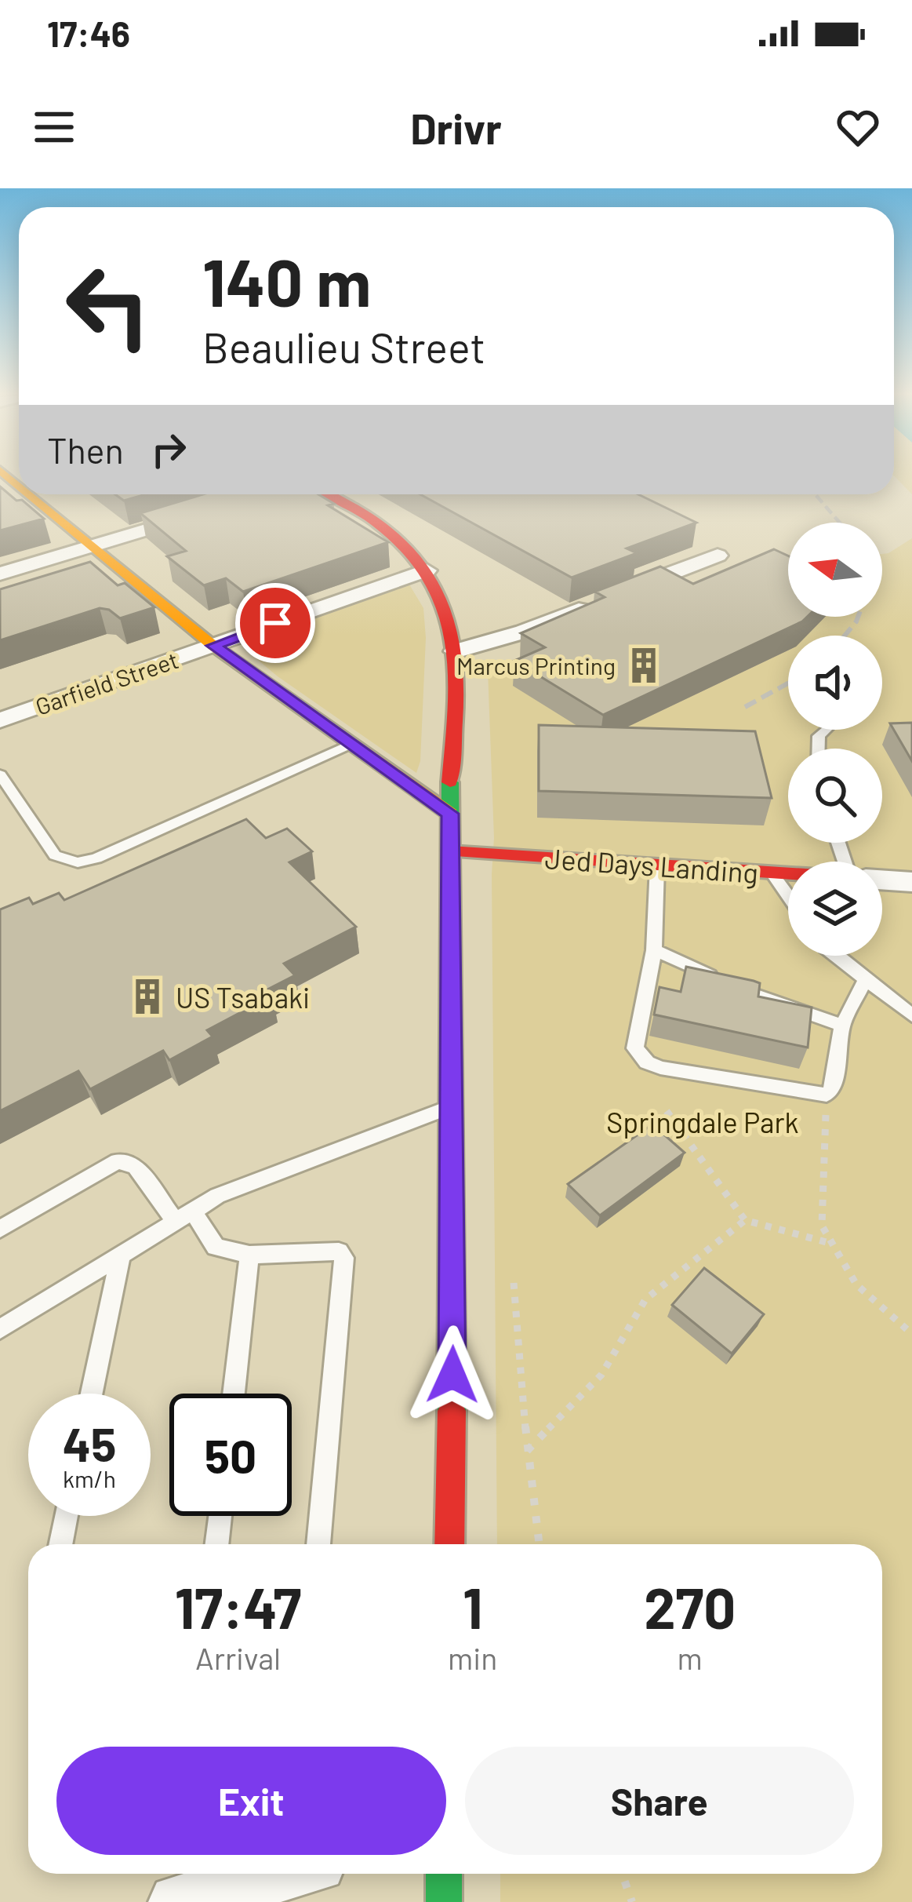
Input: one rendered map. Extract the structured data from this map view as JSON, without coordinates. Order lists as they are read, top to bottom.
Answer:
{
  "streets": {
    "main road": ["Jed Days Landing"],
    "street": ["Garfield Street"]
  },
  "parks": ["Springdale Park"],
  "places": {
    "building": ["Marcus Printing", "US Tsabaki"]
  },
  "north": "left",
  "page": {
    "status": "17:46",
    "header": "Drivr",
    "turn": ["140 m", "Beaulieu Street"],
    "then": "Then",
    "speed": "45 km/h",
    "limit": "50",
    "eta": [
      "17:47",
      "Arrival",
      "1",
      "min",
      "270",
      "m"
    ],
    "buttons": ["Exit", "Share"]
  }
}
